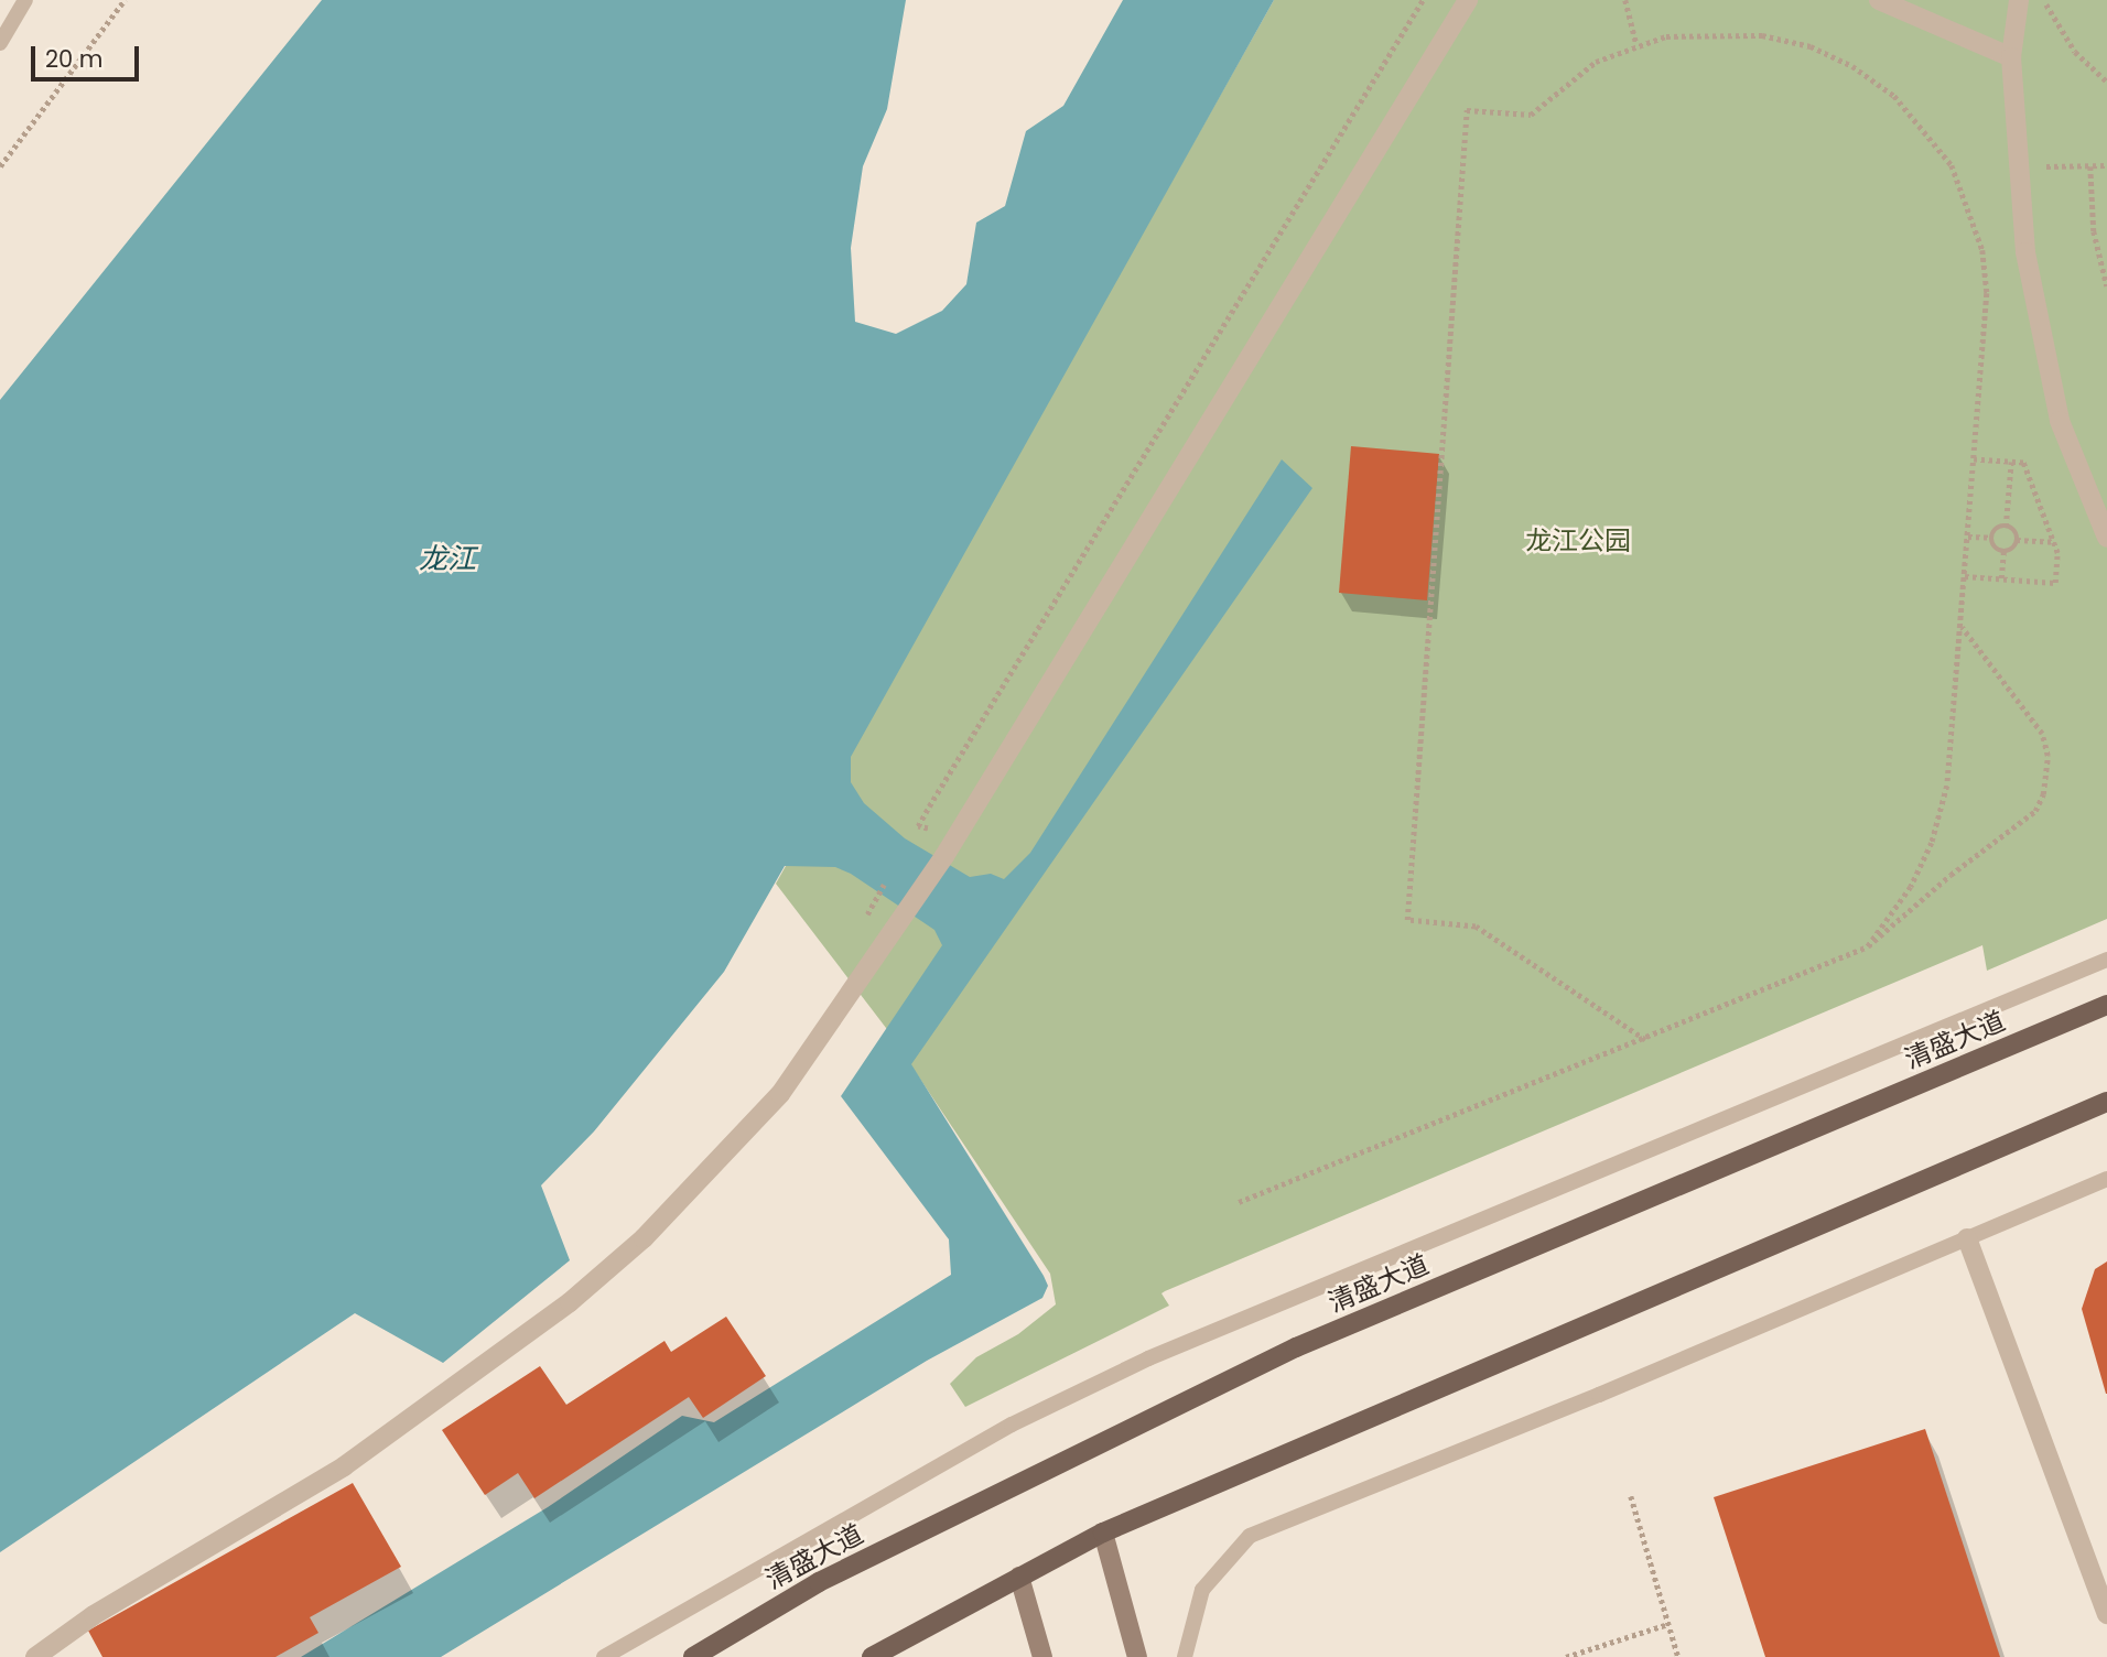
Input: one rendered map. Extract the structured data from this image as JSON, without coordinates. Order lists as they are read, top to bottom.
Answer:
{
  "streets": {
    "main road": ["清盛大道"]
  },
  "water": ["龙江"],
  "parks": ["龙江公园"],
  "scale_bar": "20 m"
}
